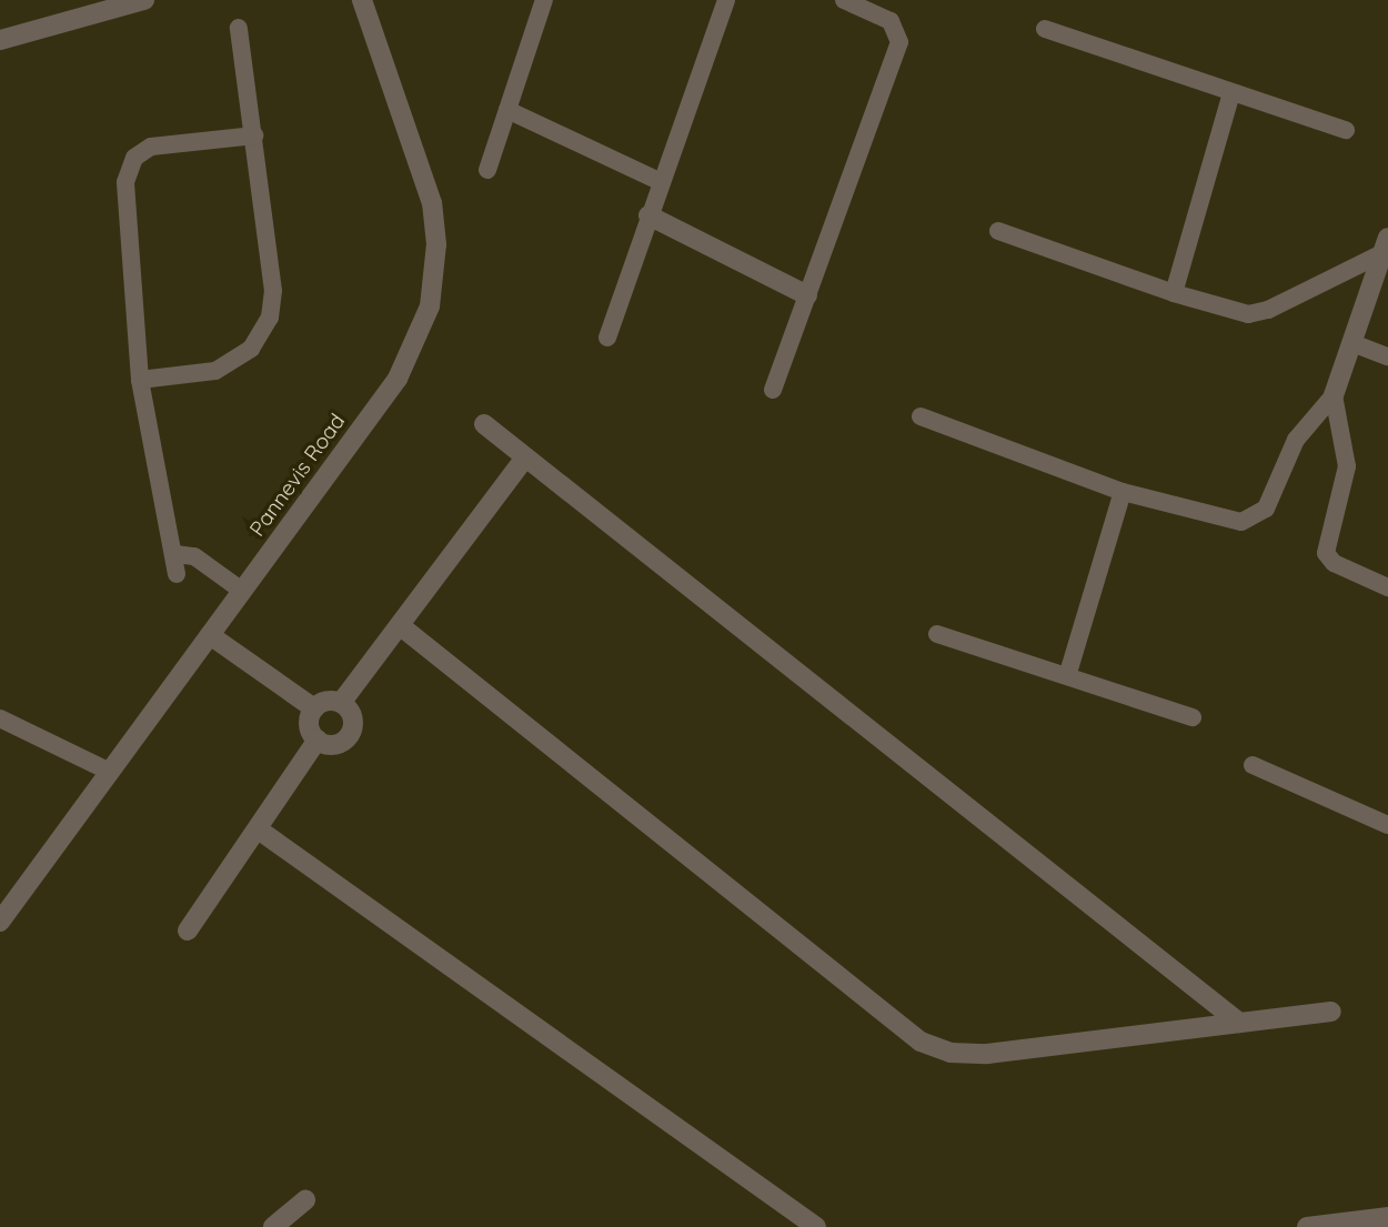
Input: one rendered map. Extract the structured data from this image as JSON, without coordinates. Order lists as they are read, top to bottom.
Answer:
{
  "streets": {
    "street": ["Pannevis Road"]
  }
}
